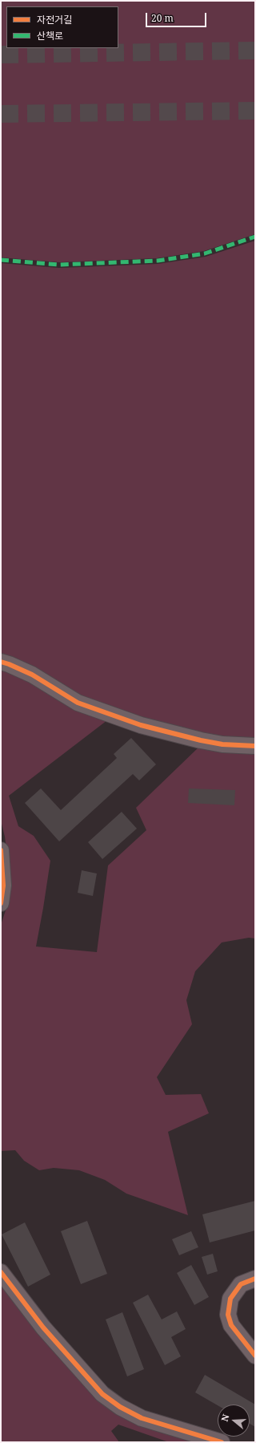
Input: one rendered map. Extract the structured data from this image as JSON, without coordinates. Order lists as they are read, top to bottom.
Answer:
{
  "legend": ["자전거길", "산책로"],
  "scale_bar": "20 m",
  "north": "left"
}
